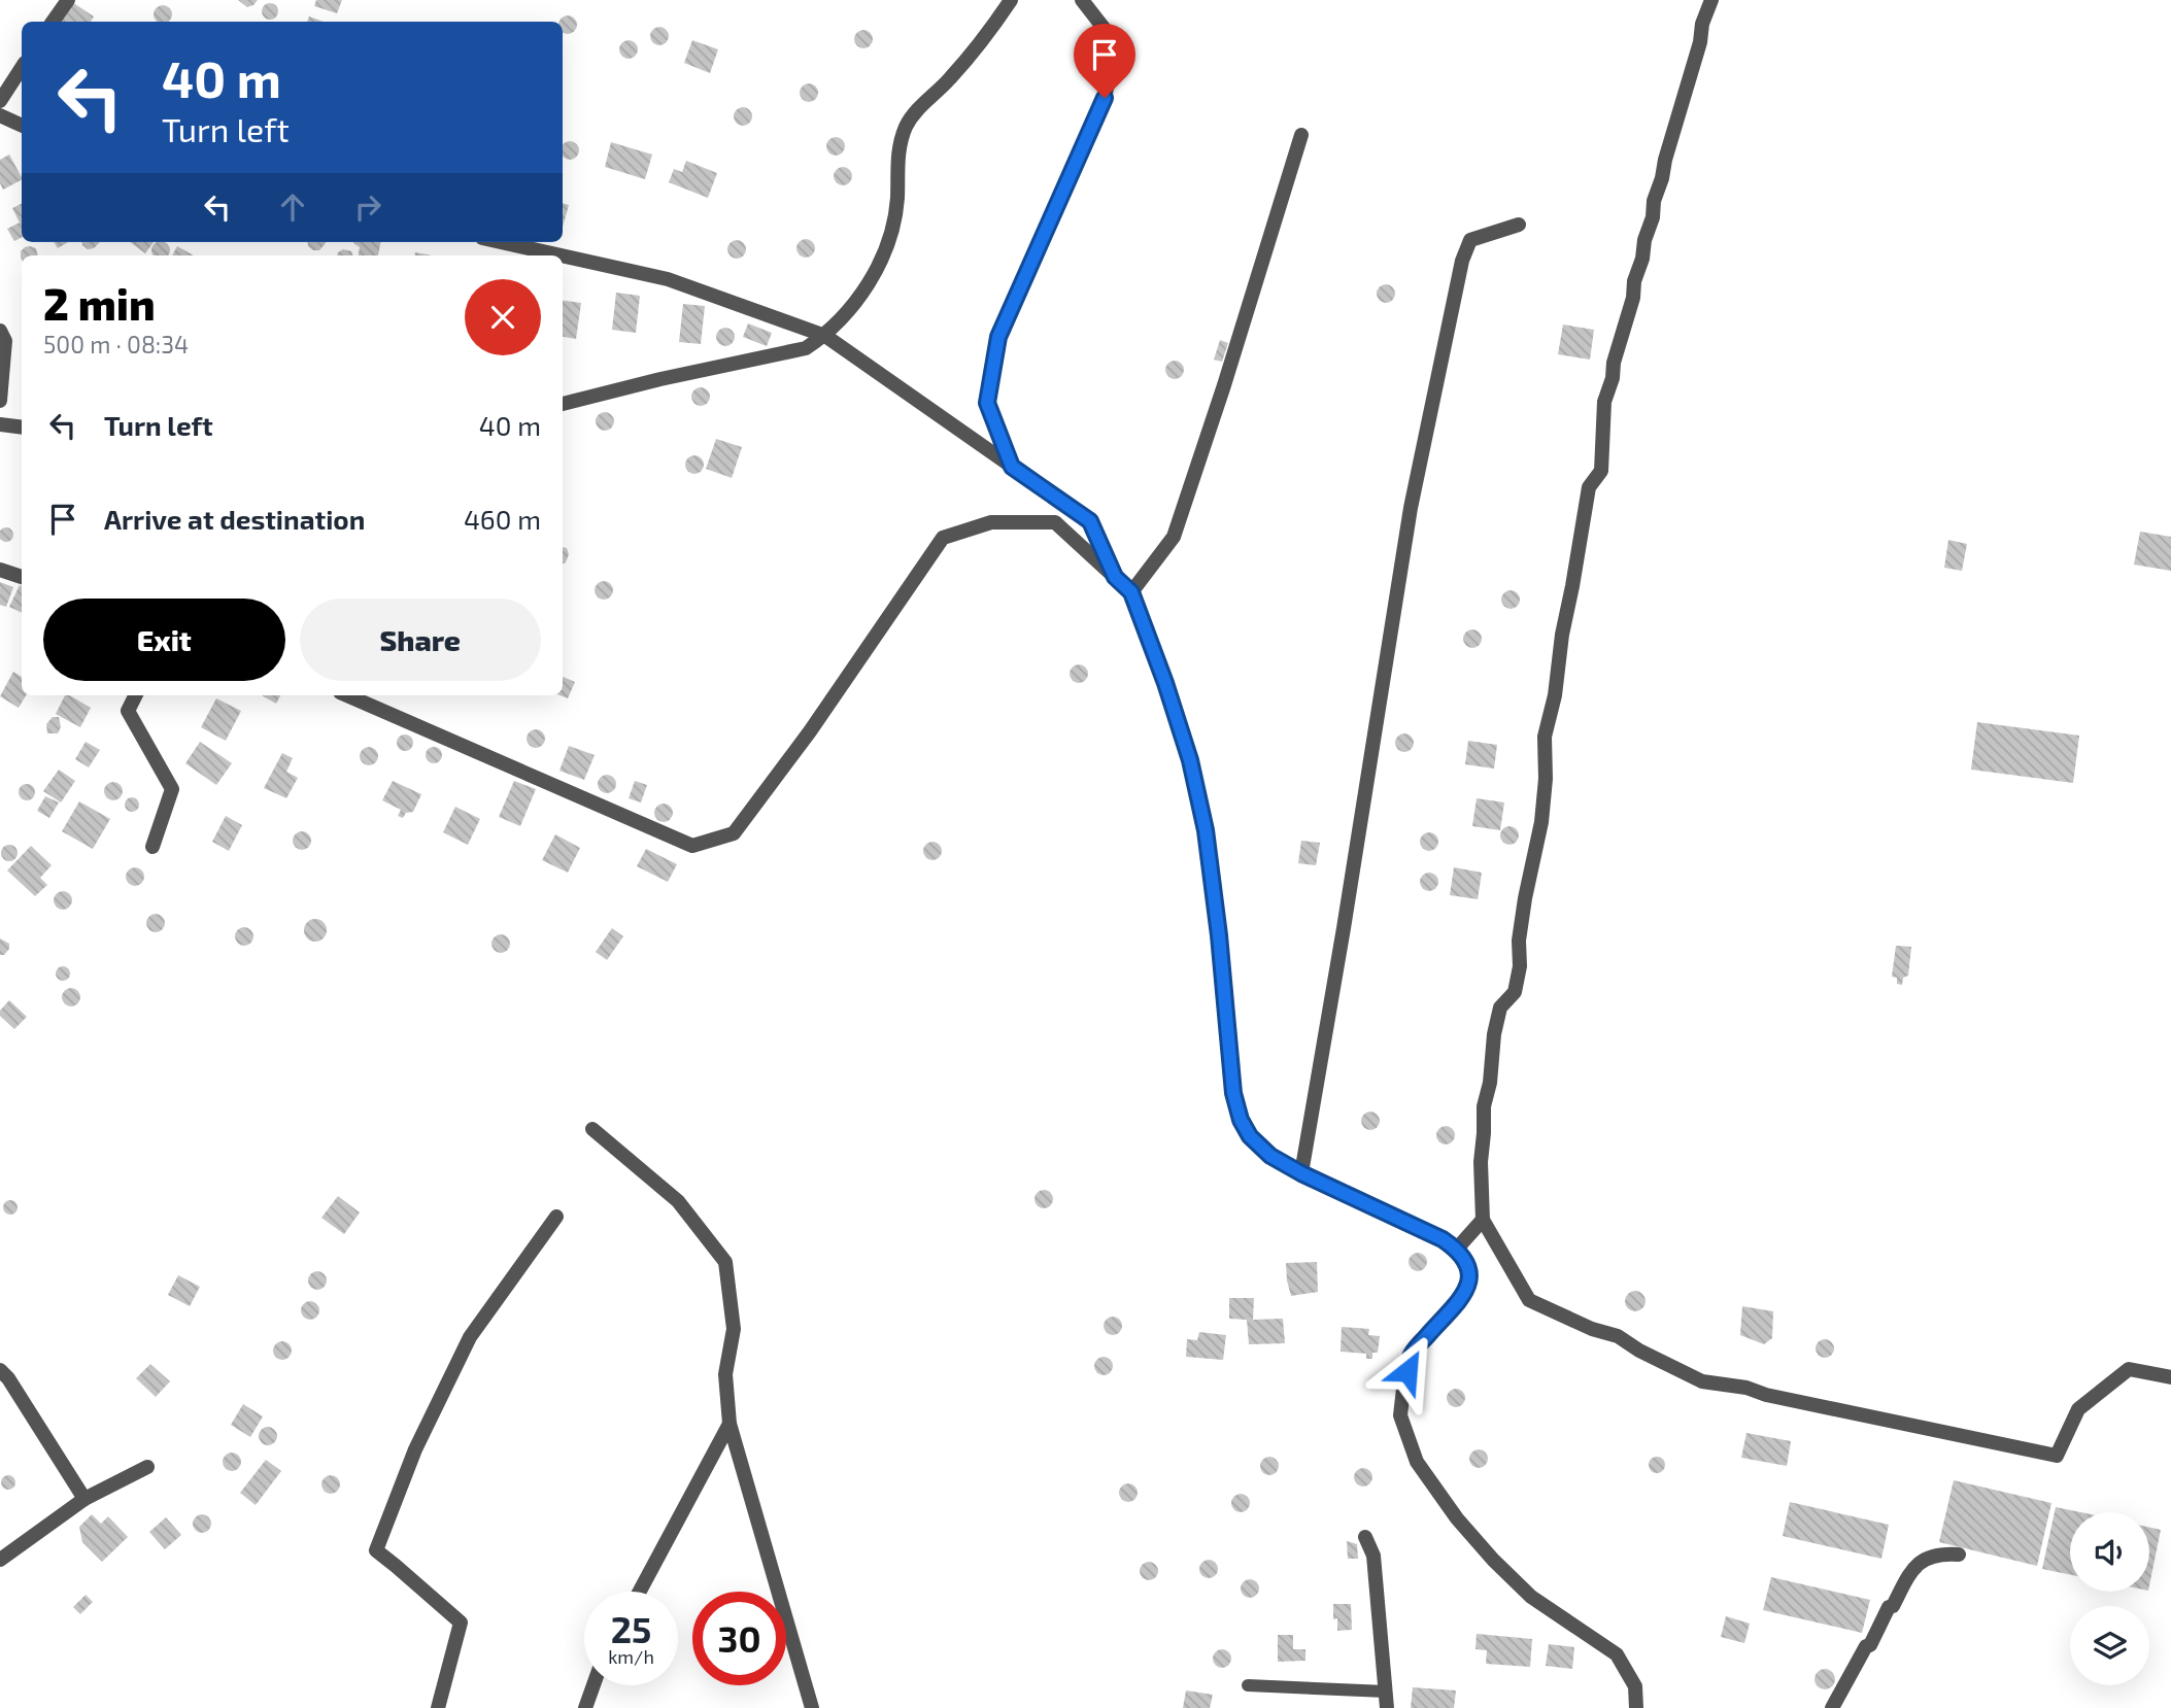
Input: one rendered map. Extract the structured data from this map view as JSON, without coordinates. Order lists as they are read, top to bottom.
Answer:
{
  "page": {
    "turn": ["40 m", "Turn left"],
    "heading": ["2 min", "500 m · 08:34"],
    "list": [
      {
        "name": "Turn left",
        "value": "40 m"
      },
      {
        "name": "Arrive at destination",
        "value": "460 m"
      }
    ],
    "buttons": ["Exit", "Share"],
    "speed": "25 km/h",
    "limit": "30"
  }
}
